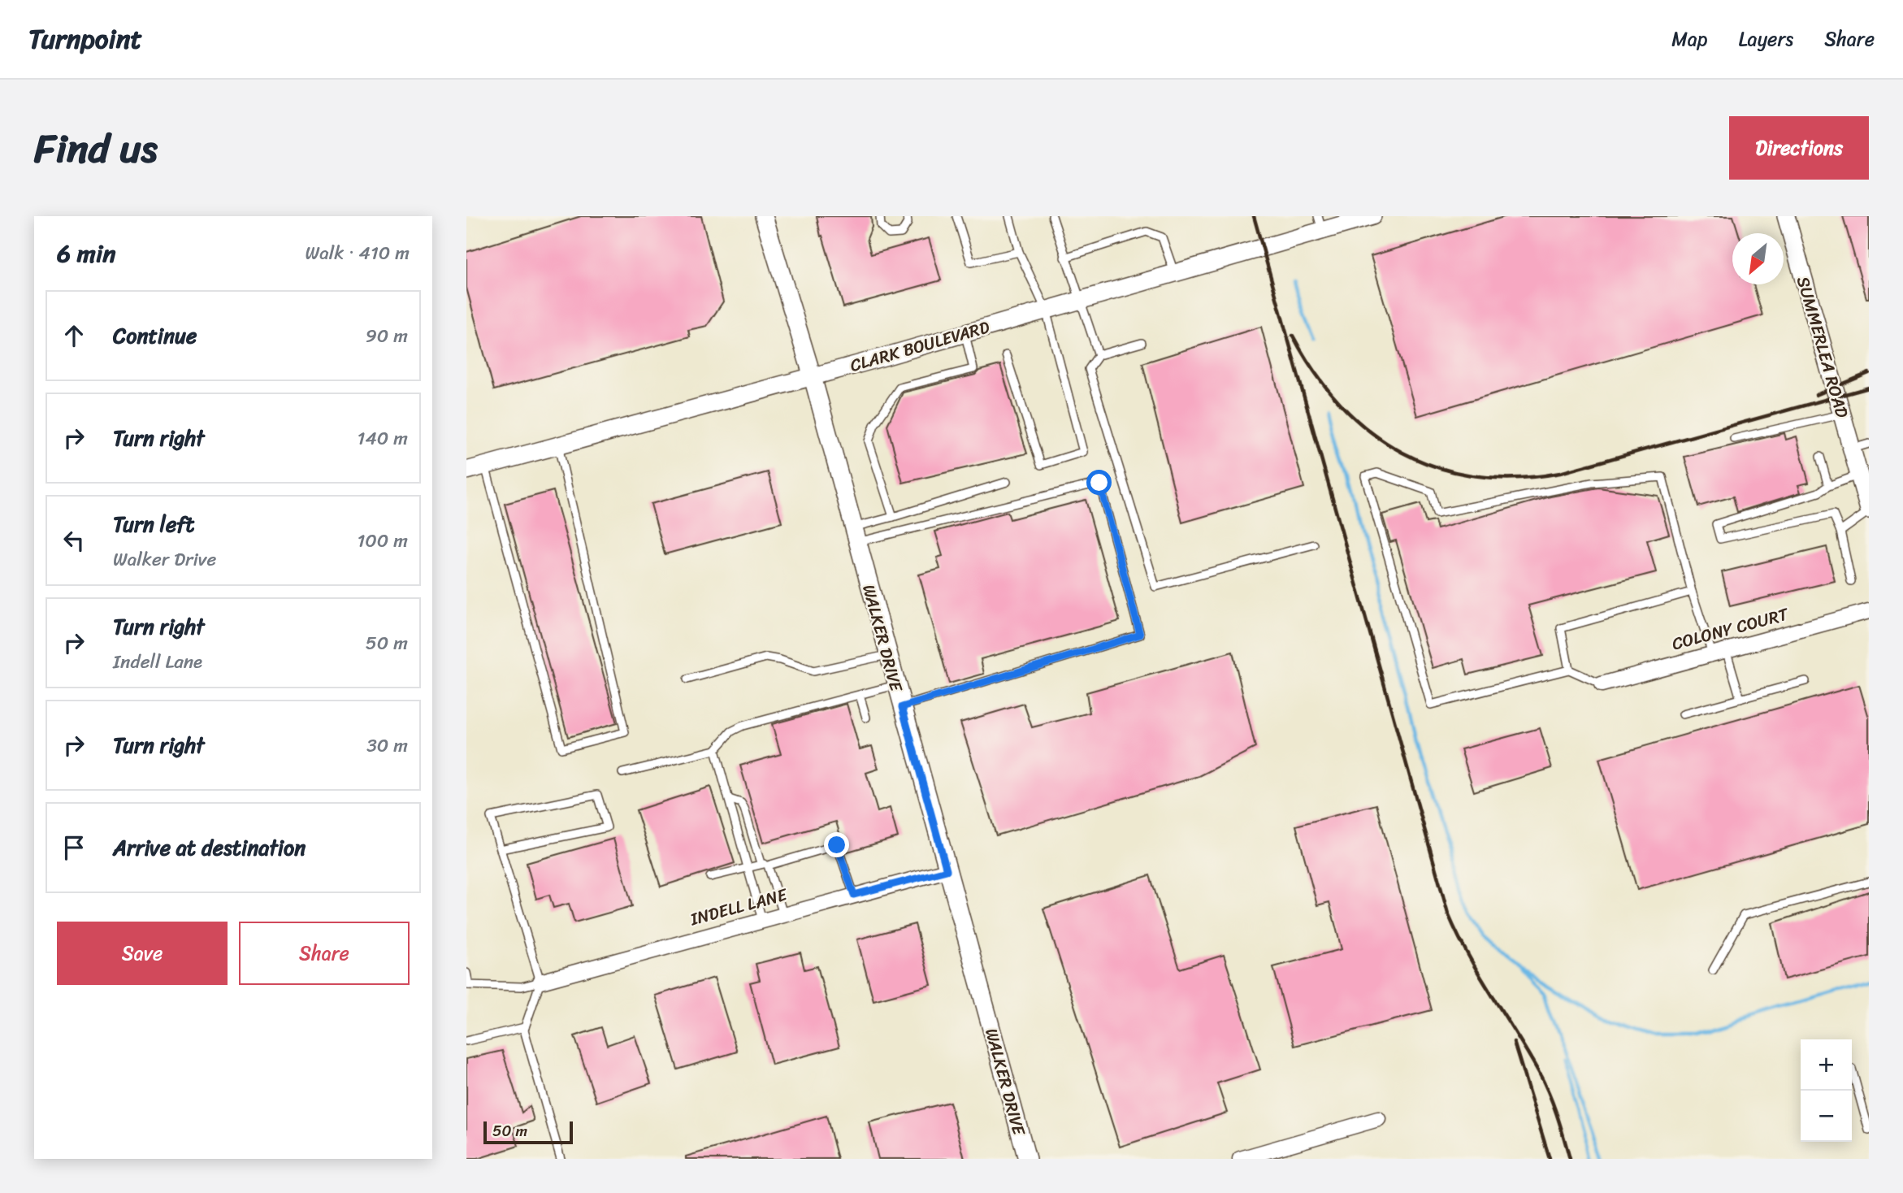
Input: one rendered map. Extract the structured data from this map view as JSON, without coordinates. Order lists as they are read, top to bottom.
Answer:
{
  "streets": {
    "street": [
      "CLARK BOULEVARD",
      "SUMMERLEA ROAD",
      "COLONY COURT",
      "WALKER DRIVE",
      "INDELL LANE"
    ]
  },
  "crossings": [
    ["CLARK BOULEVARD", "WALKER DRIVE"],
    ["WALKER DRIVE", "INDELL LANE"]
  ],
  "scale_bar": "50 m",
  "north": "bottom left",
  "page": {
    "header": "Turnpoint",
    "nav": ["Map", "Layers", "Share"],
    "title": "Find us",
    "buttons": [
      "Directions",
      ["Save", "Share"]
    ],
    "heading": ["6 min", "Walk · 410 m"],
    "list": [
      ["Continue", "90 m"],
      ["Turn right", "140 m"],
      ["Turn left", "Walker Drive", "100 m"],
      ["Turn right", "Indell Lane", "50 m"],
      ["Turn right", "30 m"],
      "Arrive at destination"
    ],
    "map_buttons": ["+", "−"],
    "scale": "50 m"
  }
}
